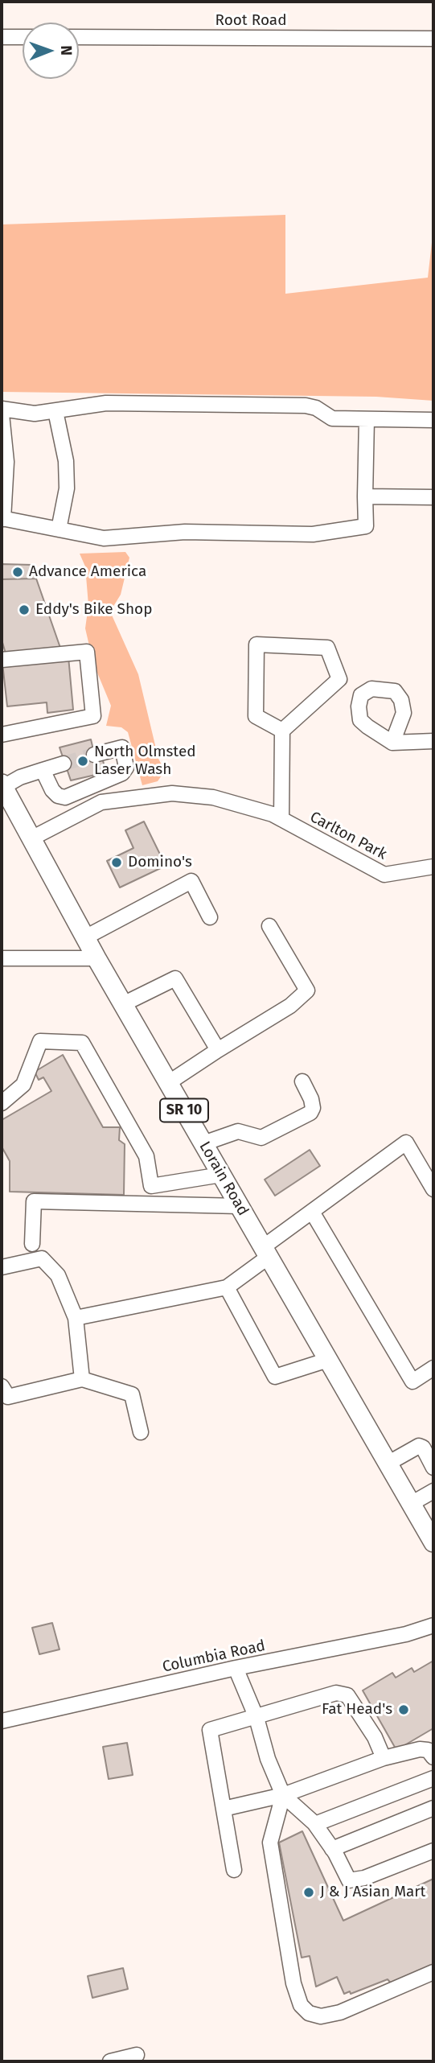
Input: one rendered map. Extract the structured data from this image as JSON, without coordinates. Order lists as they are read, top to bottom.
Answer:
{
  "streets": {
    "main road": ["SR 10", "Lorain Road"],
    "street": ["Root Road", "Carlton Park", "Columbia Road"]
  },
  "crossings": [
    ["Carlton Park", "Lorain Road"]
  ],
  "places": [
    "Advance America",
    "Eddy's Bike Shop",
    "North Olmsted Laser Wash",
    "Domino's",
    "Fat Head's",
    "J & J Asian Mart"
  ],
  "north": "right"
}
